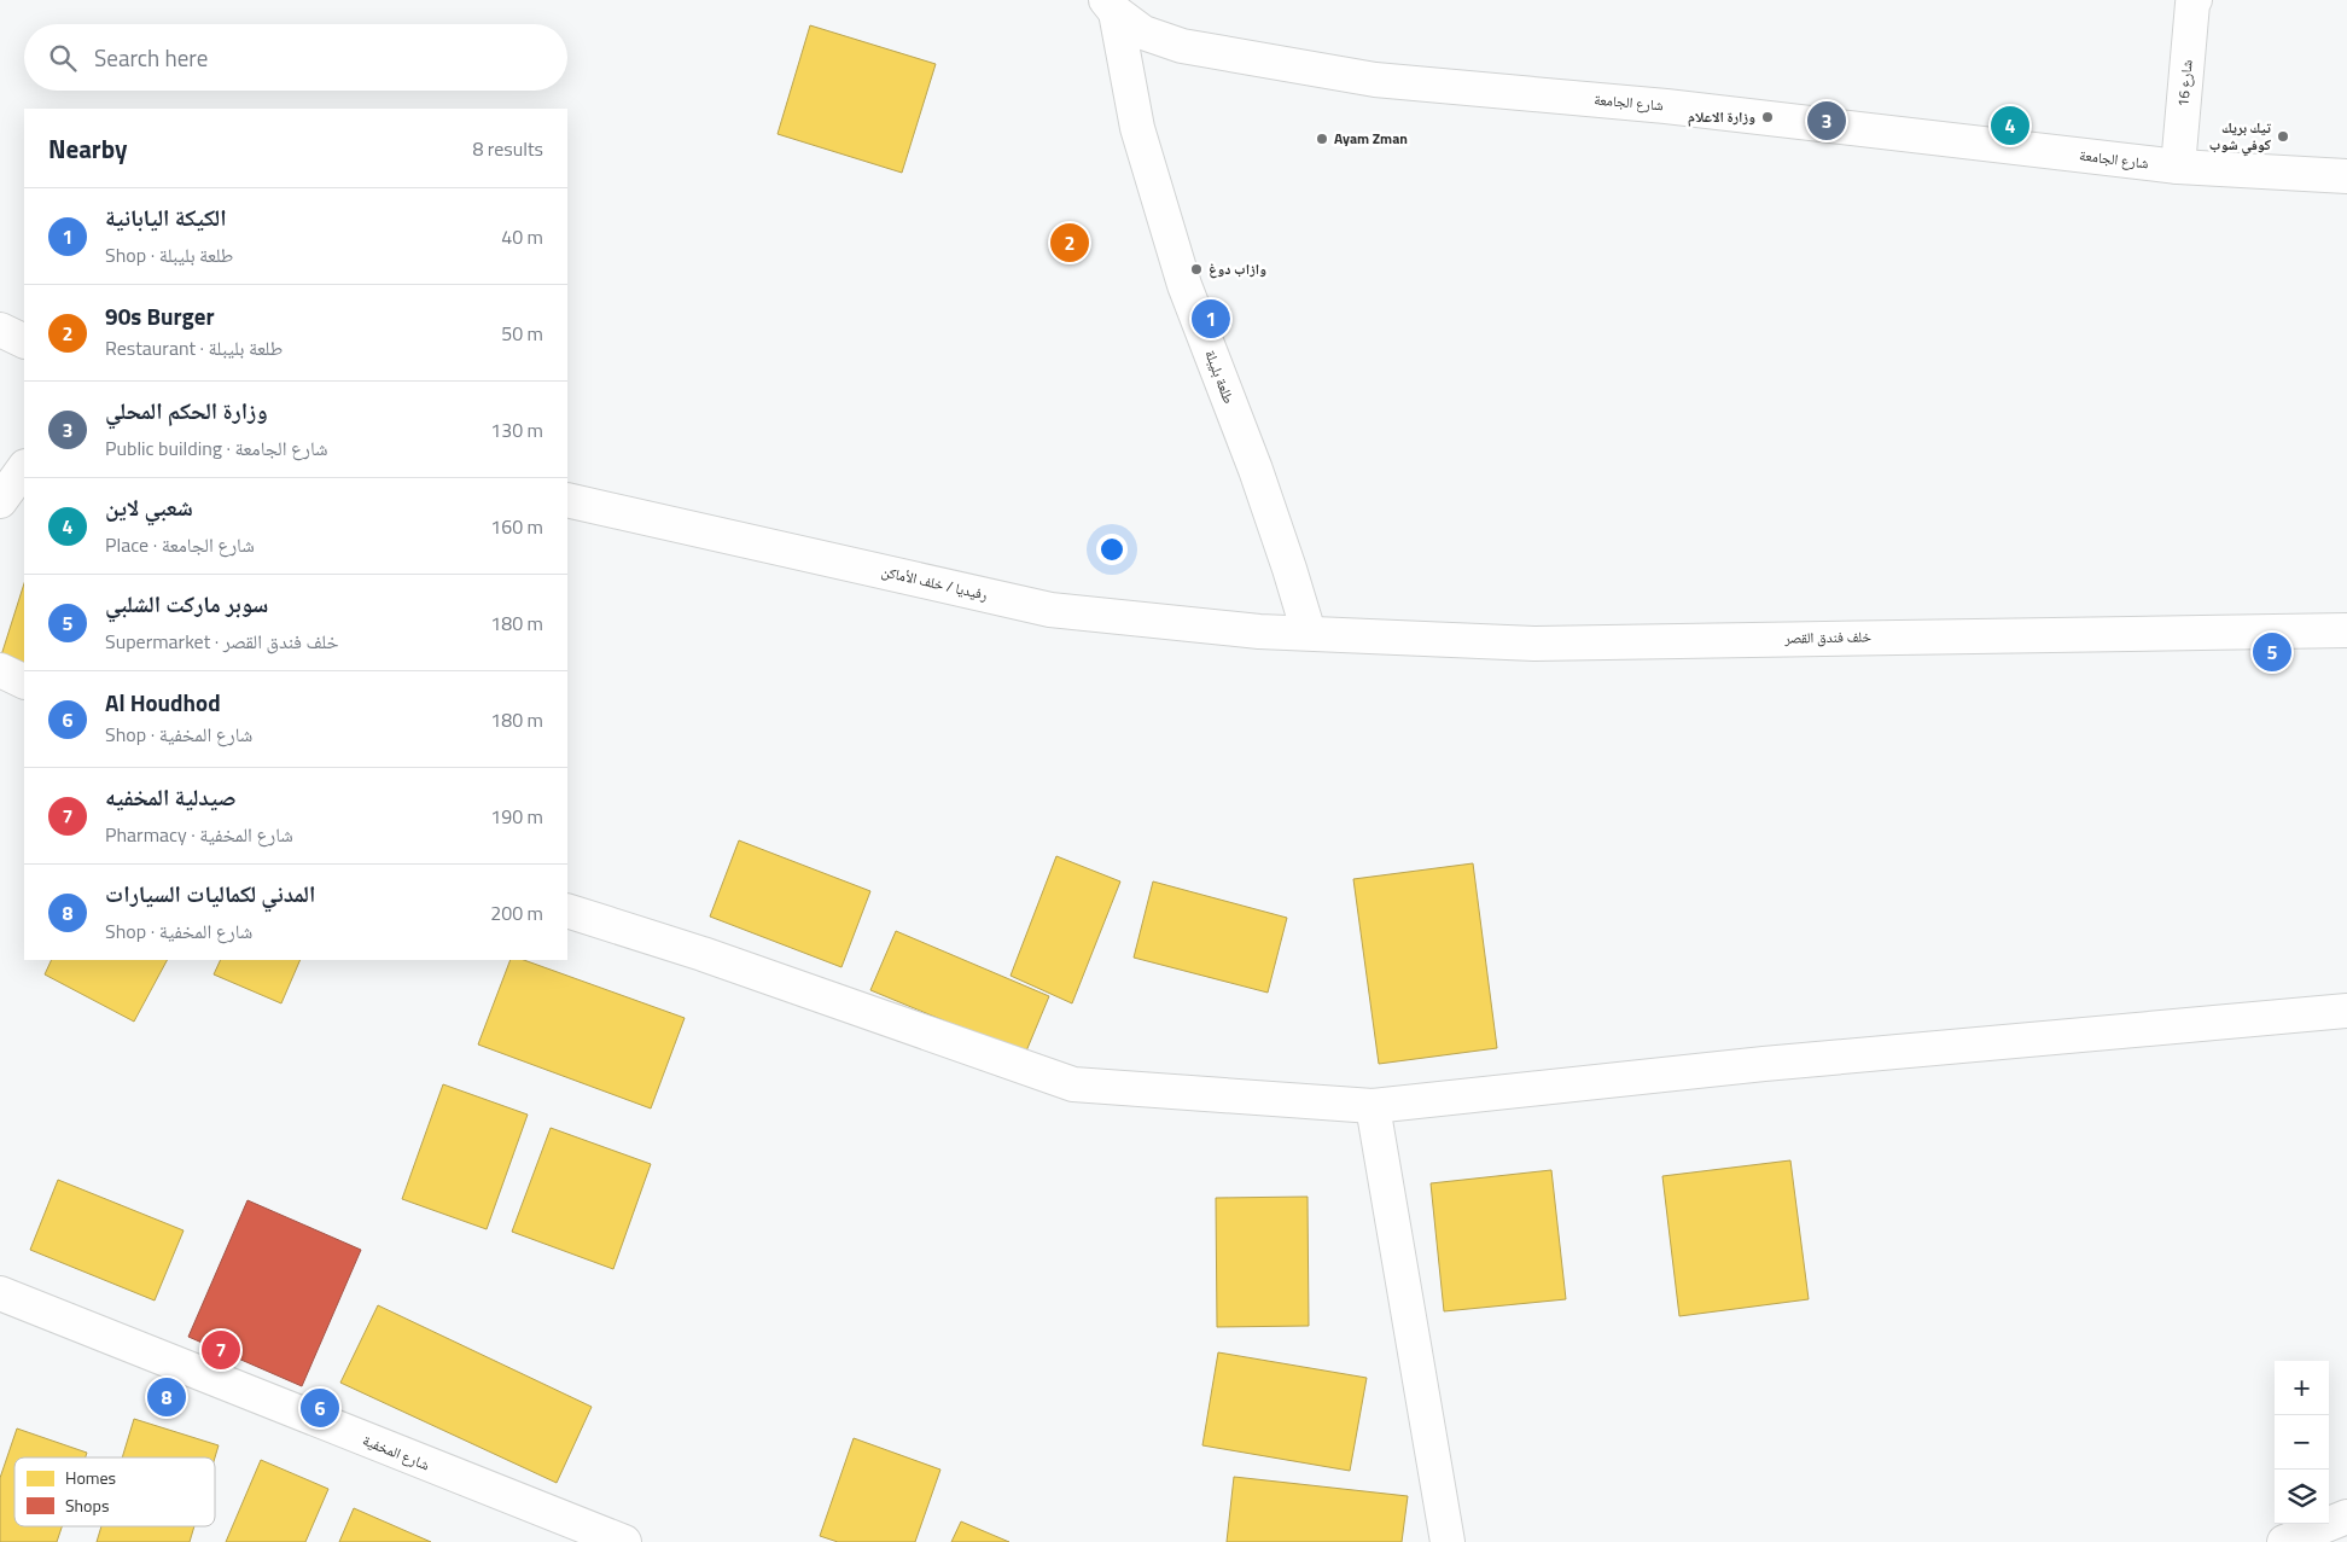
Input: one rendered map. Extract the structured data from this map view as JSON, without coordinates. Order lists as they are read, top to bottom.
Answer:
{
  "streets": {
    "street": [
      "شارع 16",
      "شارع الجامعة",
      "طلعة بليبلة",
      "رفيديا / خلف الأماكن",
      "خلف فندق القصر",
      "شارع المخفية"
    ]
  },
  "crossings": [
    ["شارع 16", "شارع الجامعة"],
    ["شارع الجامعة", "طلعة بليبلة"],
    ["طلعة بليبلة", "رفيديا / خلف الأماكن"],
    ["طلعة بليبلة", "خلف فندق القصر"],
    ["رفيديا / خلف الأماكن", "خلف فندق القصر"]
  ],
  "places": [
    "وزارة الاعلام",
    "تيك بريك كوفي شوب",
    "Ayam Zman",
    "وازاب دوغ"
  ],
  "legend": ["Homes", "Shops"],
  "page": {
    "search": "Search here",
    "pins": [
      "3",
      "4",
      "2",
      "1",
      "5",
      "7",
      "8",
      "6"
    ],
    "heading": ["Nearby", "8 results"],
    "list": [
      {
        "mark": "1",
        "name": "الكيكة اليابانية",
        "note": "Shop · طلعة بليبلة",
        "value": "40 m"
      },
      {
        "mark": "2",
        "name": "90s Burger",
        "note": "Restaurant · طلعة بليبلة",
        "value": "50 m"
      },
      {
        "mark": "3",
        "name": "وزارة الحكم المحلي",
        "note": "Public building · شارع الجامعة",
        "value": "130 m"
      },
      {
        "mark": "4",
        "name": "شعبي لاين",
        "note": "Place · شارع الجامعة",
        "value": "160 m"
      },
      {
        "mark": "5",
        "name": "سوبر ماركت الشلبي",
        "note": "Supermarket · خلف فندق القصر",
        "value": "180 m"
      },
      {
        "mark": "6",
        "name": "Al Houdhod",
        "note": "Shop · شارع المخفية",
        "value": "180 m"
      },
      {
        "mark": "7",
        "name": "صيدلية المخفيه",
        "note": "Pharmacy · شارع المخفية",
        "value": "190 m"
      },
      {
        "mark": "8",
        "name": "المدني لكماليات السيارات",
        "note": "Shop · شارع المخفية",
        "value": "200 m"
      }
    ],
    "map_buttons": ["+", "−"]
  }
}
